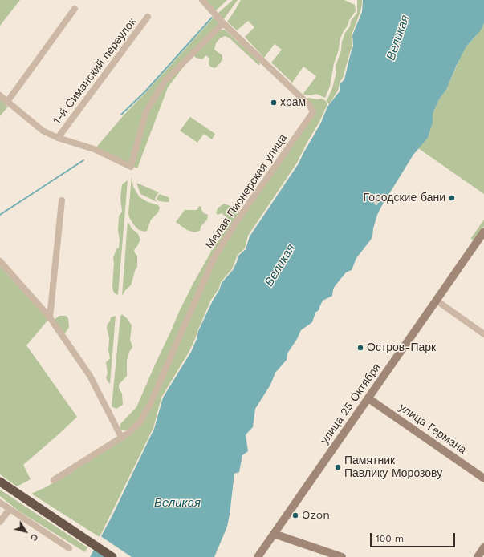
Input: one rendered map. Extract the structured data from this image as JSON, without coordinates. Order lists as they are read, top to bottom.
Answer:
{
  "streets": {
    "main road": ["улица 25 Октября", "улица Германа"],
    "street": ["1-й Симанский переулок", "Малая Пионерская улица"]
  },
  "crossings": [
    ["улица 25 Октября", "улица Германа"]
  ],
  "water": ["Великая"],
  "places": [
    "храм",
    "Городские бани",
    "Остров-Парк",
    "Памятник Павлику Морозову",
    "Ozon"
  ],
  "scale_bar": "100 m",
  "north": "bottom right"
}
